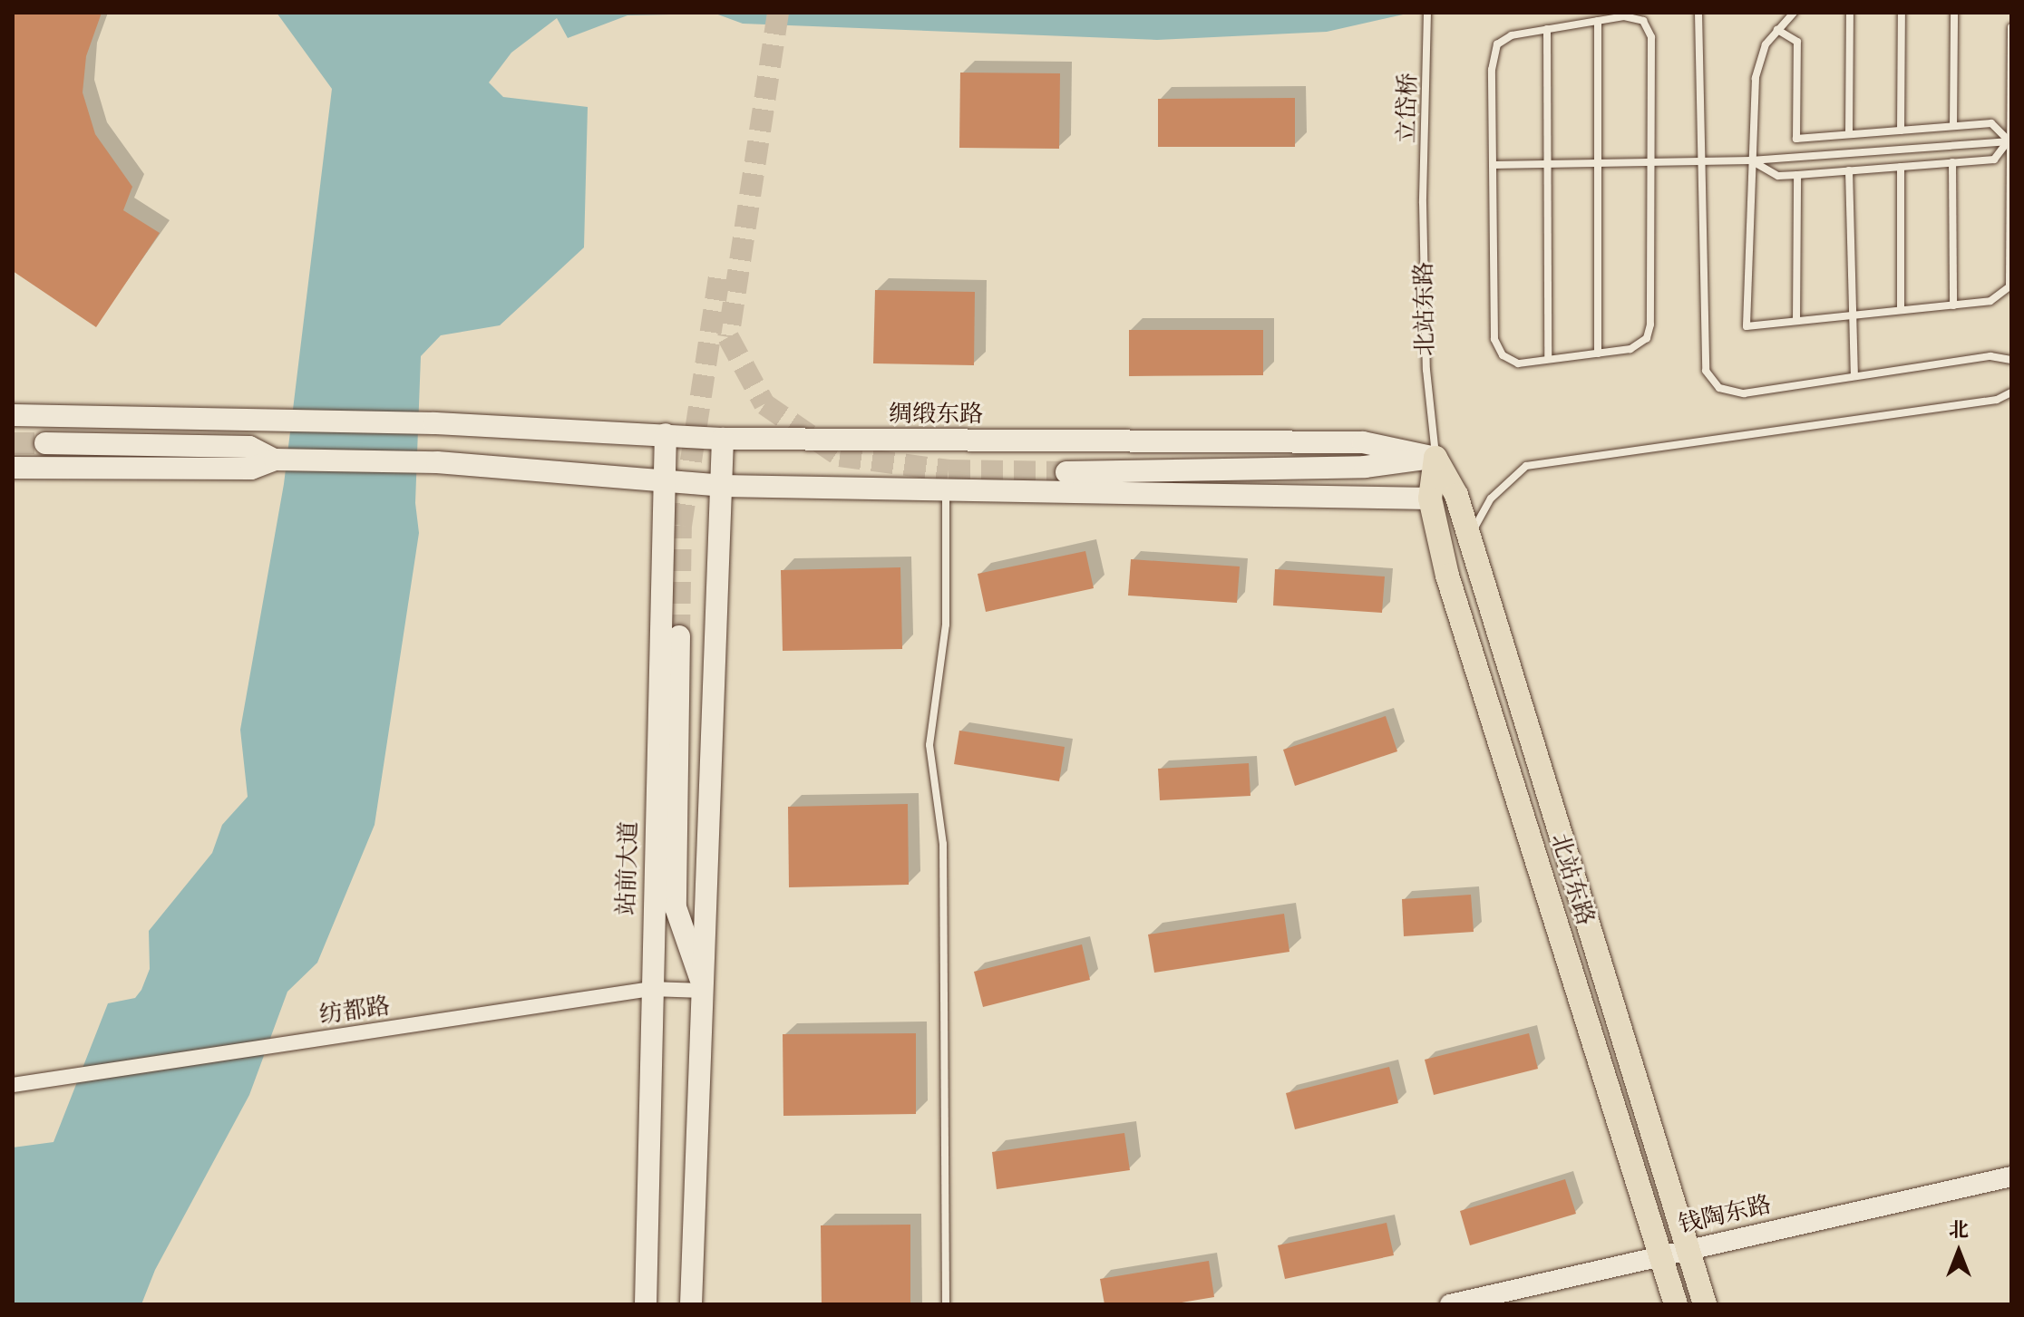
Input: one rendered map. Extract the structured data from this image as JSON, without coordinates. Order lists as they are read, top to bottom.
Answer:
{
  "streets": {
    "main road": ["北站东路", "绸缎东路", "站前大道"],
    "street": ["纺都路", "钱陶东路"],
    "lane": ["立岱桥"]
  },
  "crossings": [
    ["立岱桥", "北站东路"],
    ["北站东路", "绸缎东路"],
    ["北站东路", "钱陶东路"],
    ["绸缎东路", "站前大道"],
    ["站前大道", "纺都路"]
  ],
  "north": "top"
}
